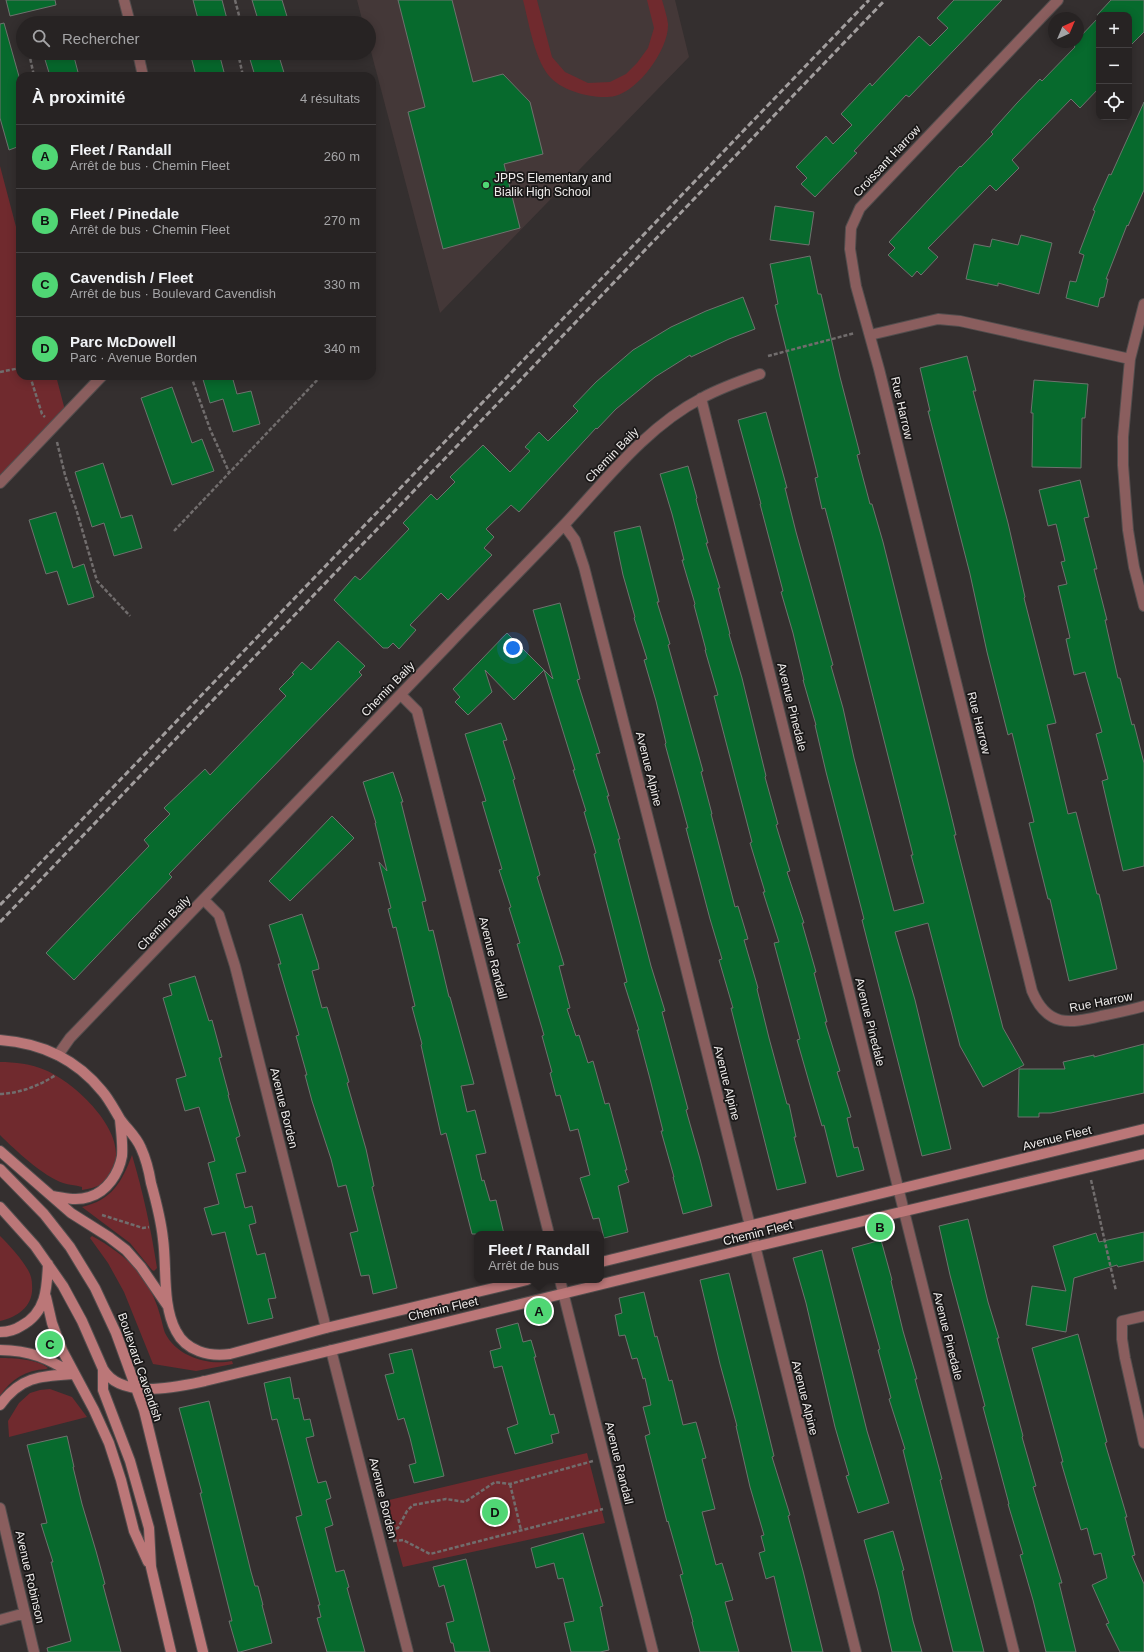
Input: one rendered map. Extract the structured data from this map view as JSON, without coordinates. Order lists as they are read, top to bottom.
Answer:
{
  "streets": {
    "main road": ["Avenue Fleet", "Chemin Fleet", "Boulevard Cavendish"],
    "street": [
      "Croissant Harrow",
      "Rue Harrow",
      "Chemin Baily",
      "Avenue Pinedale",
      "Avenue Alpine",
      "Avenue Randall",
      "Avenue Borden",
      "Avenue Robinson"
    ]
  },
  "crossings": [
    ["Croissant Harrow", "Rue Harrow"],
    ["Chemin Baily", "Avenue Pinedale"],
    ["Chemin Baily", "Avenue Alpine"],
    ["Chemin Baily", "Avenue Randall"],
    ["Chemin Baily", "Avenue Borden"],
    ["Avenue Pinedale", "Chemin Fleet"],
    ["Avenue Alpine", "Chemin Fleet"],
    ["Avenue Randall", "Chemin Fleet"],
    ["Avenue Borden", "Chemin Fleet"],
    ["Avenue Fleet", "Chemin Fleet"],
    ["Chemin Fleet", "Boulevard Cavendish"]
  ],
  "places": ["JPPS Elementary and Bialik High School"],
  "north": "top right",
  "page": {
    "map_buttons": ["+", "−"],
    "search": "Rechercher",
    "heading": ["À proximité", "4 résultats"],
    "list": [
      {
        "mark": "A",
        "name": "Fleet / Randall",
        "note": "Arrêt de bus · Chemin Fleet",
        "value": "260 m"
      },
      {
        "mark": "B",
        "name": "Fleet / Pinedale",
        "note": "Arrêt de bus · Chemin Fleet",
        "value": "270 m"
      },
      {
        "mark": "C",
        "name": "Cavendish / Fleet",
        "note": "Arrêt de bus · Boulevard Cavendish",
        "value": "330 m"
      },
      {
        "mark": "D",
        "name": "Parc McDowell",
        "note": "Parc · Avenue Borden",
        "value": "340 m"
      }
    ],
    "pins": [
      "B",
      "A",
      "C",
      "D"
    ],
    "popup": ["Fleet / Randall", "Arrêt de bus"]
  }
}
